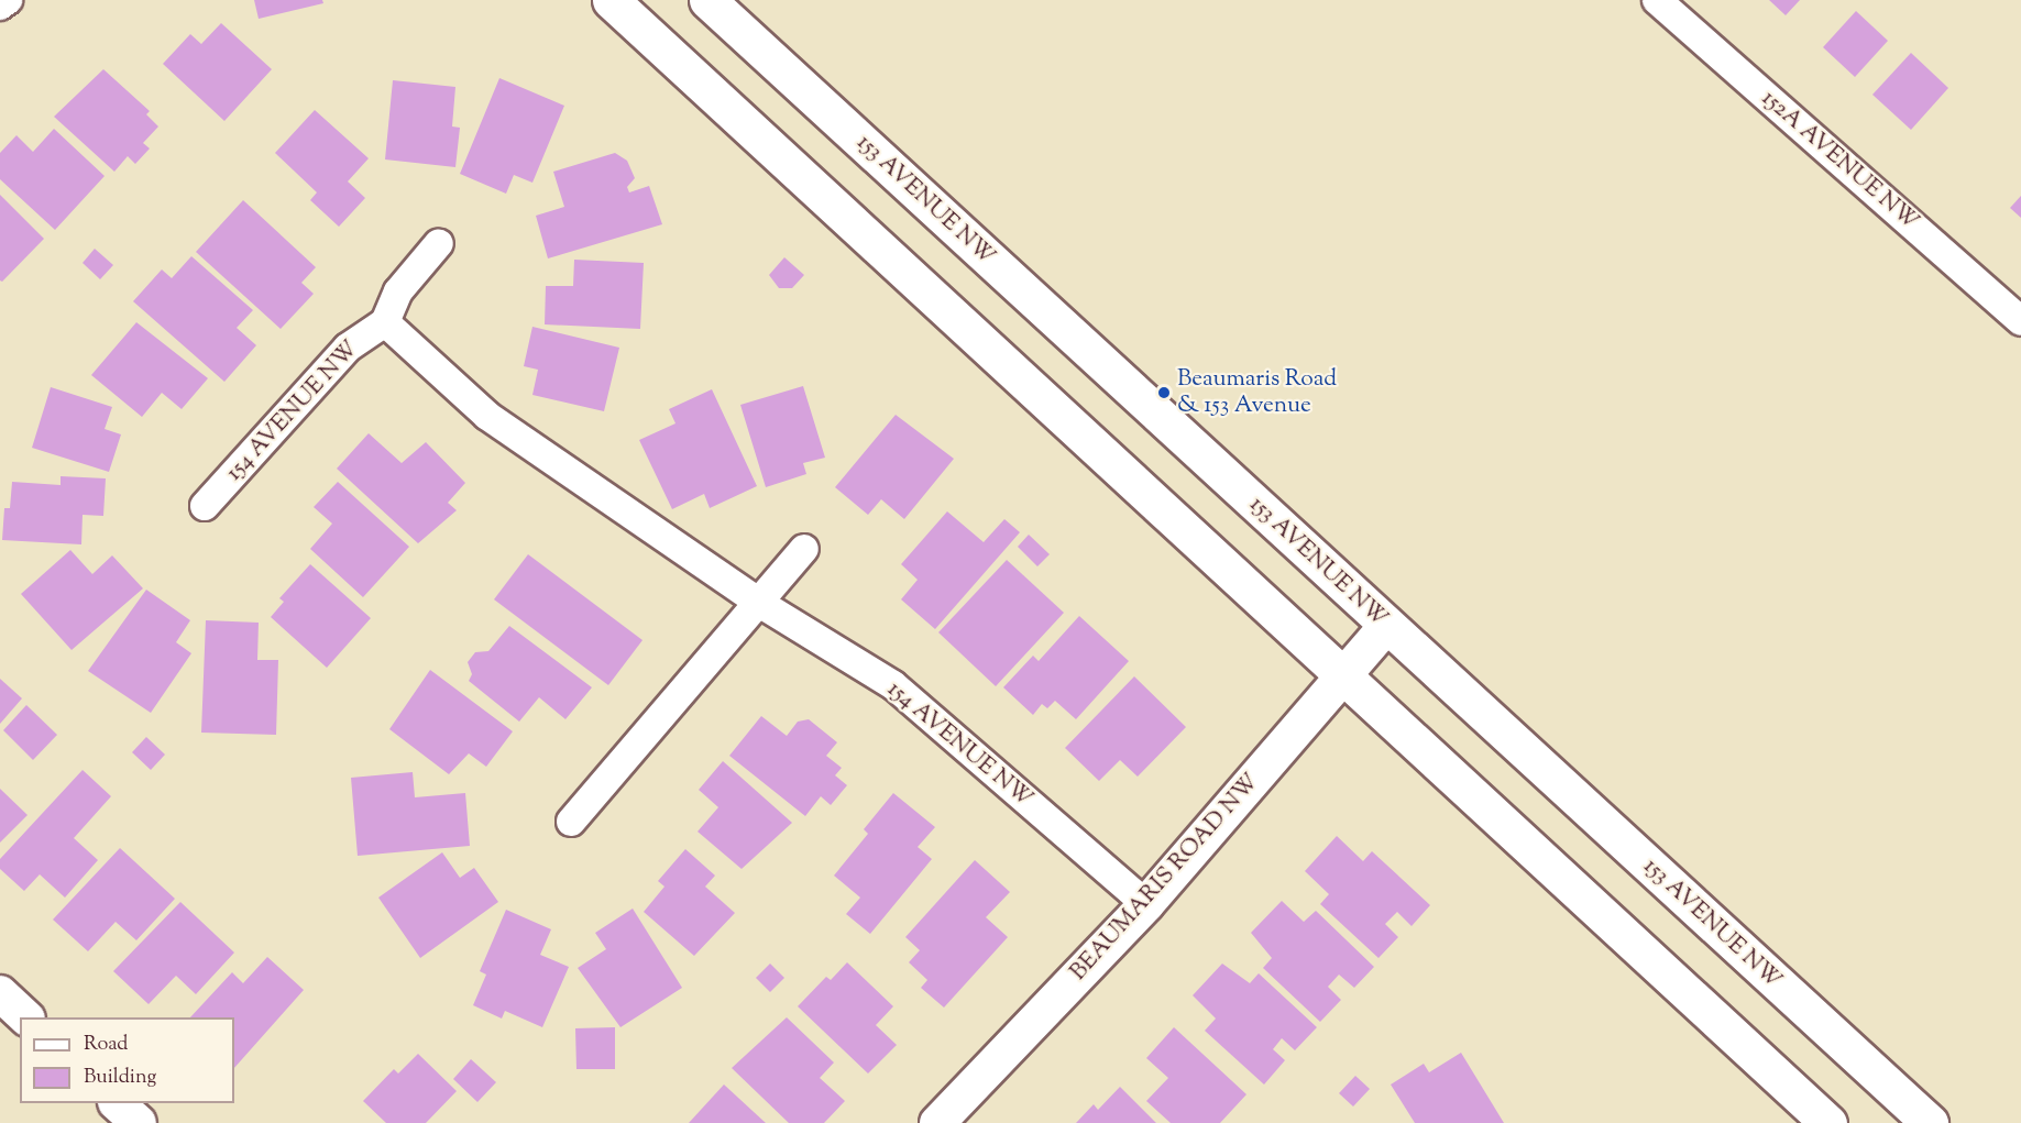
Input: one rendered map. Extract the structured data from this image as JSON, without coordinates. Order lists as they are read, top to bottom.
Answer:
{
  "streets": {
    "main road": ["153 AVENUE NW"],
    "street": ["152A AVENUE NW", "154 AVENUE NW", "BEAUMARIS ROAD NW"]
  },
  "crossings": [
    ["153 AVENUE NW", "BEAUMARIS ROAD NW"],
    ["154 AVENUE NW", "BEAUMARIS ROAD NW"]
  ],
  "places": ["Beaumaris Road & 153 Avenue"],
  "legend": ["Road", "Building"]
}
